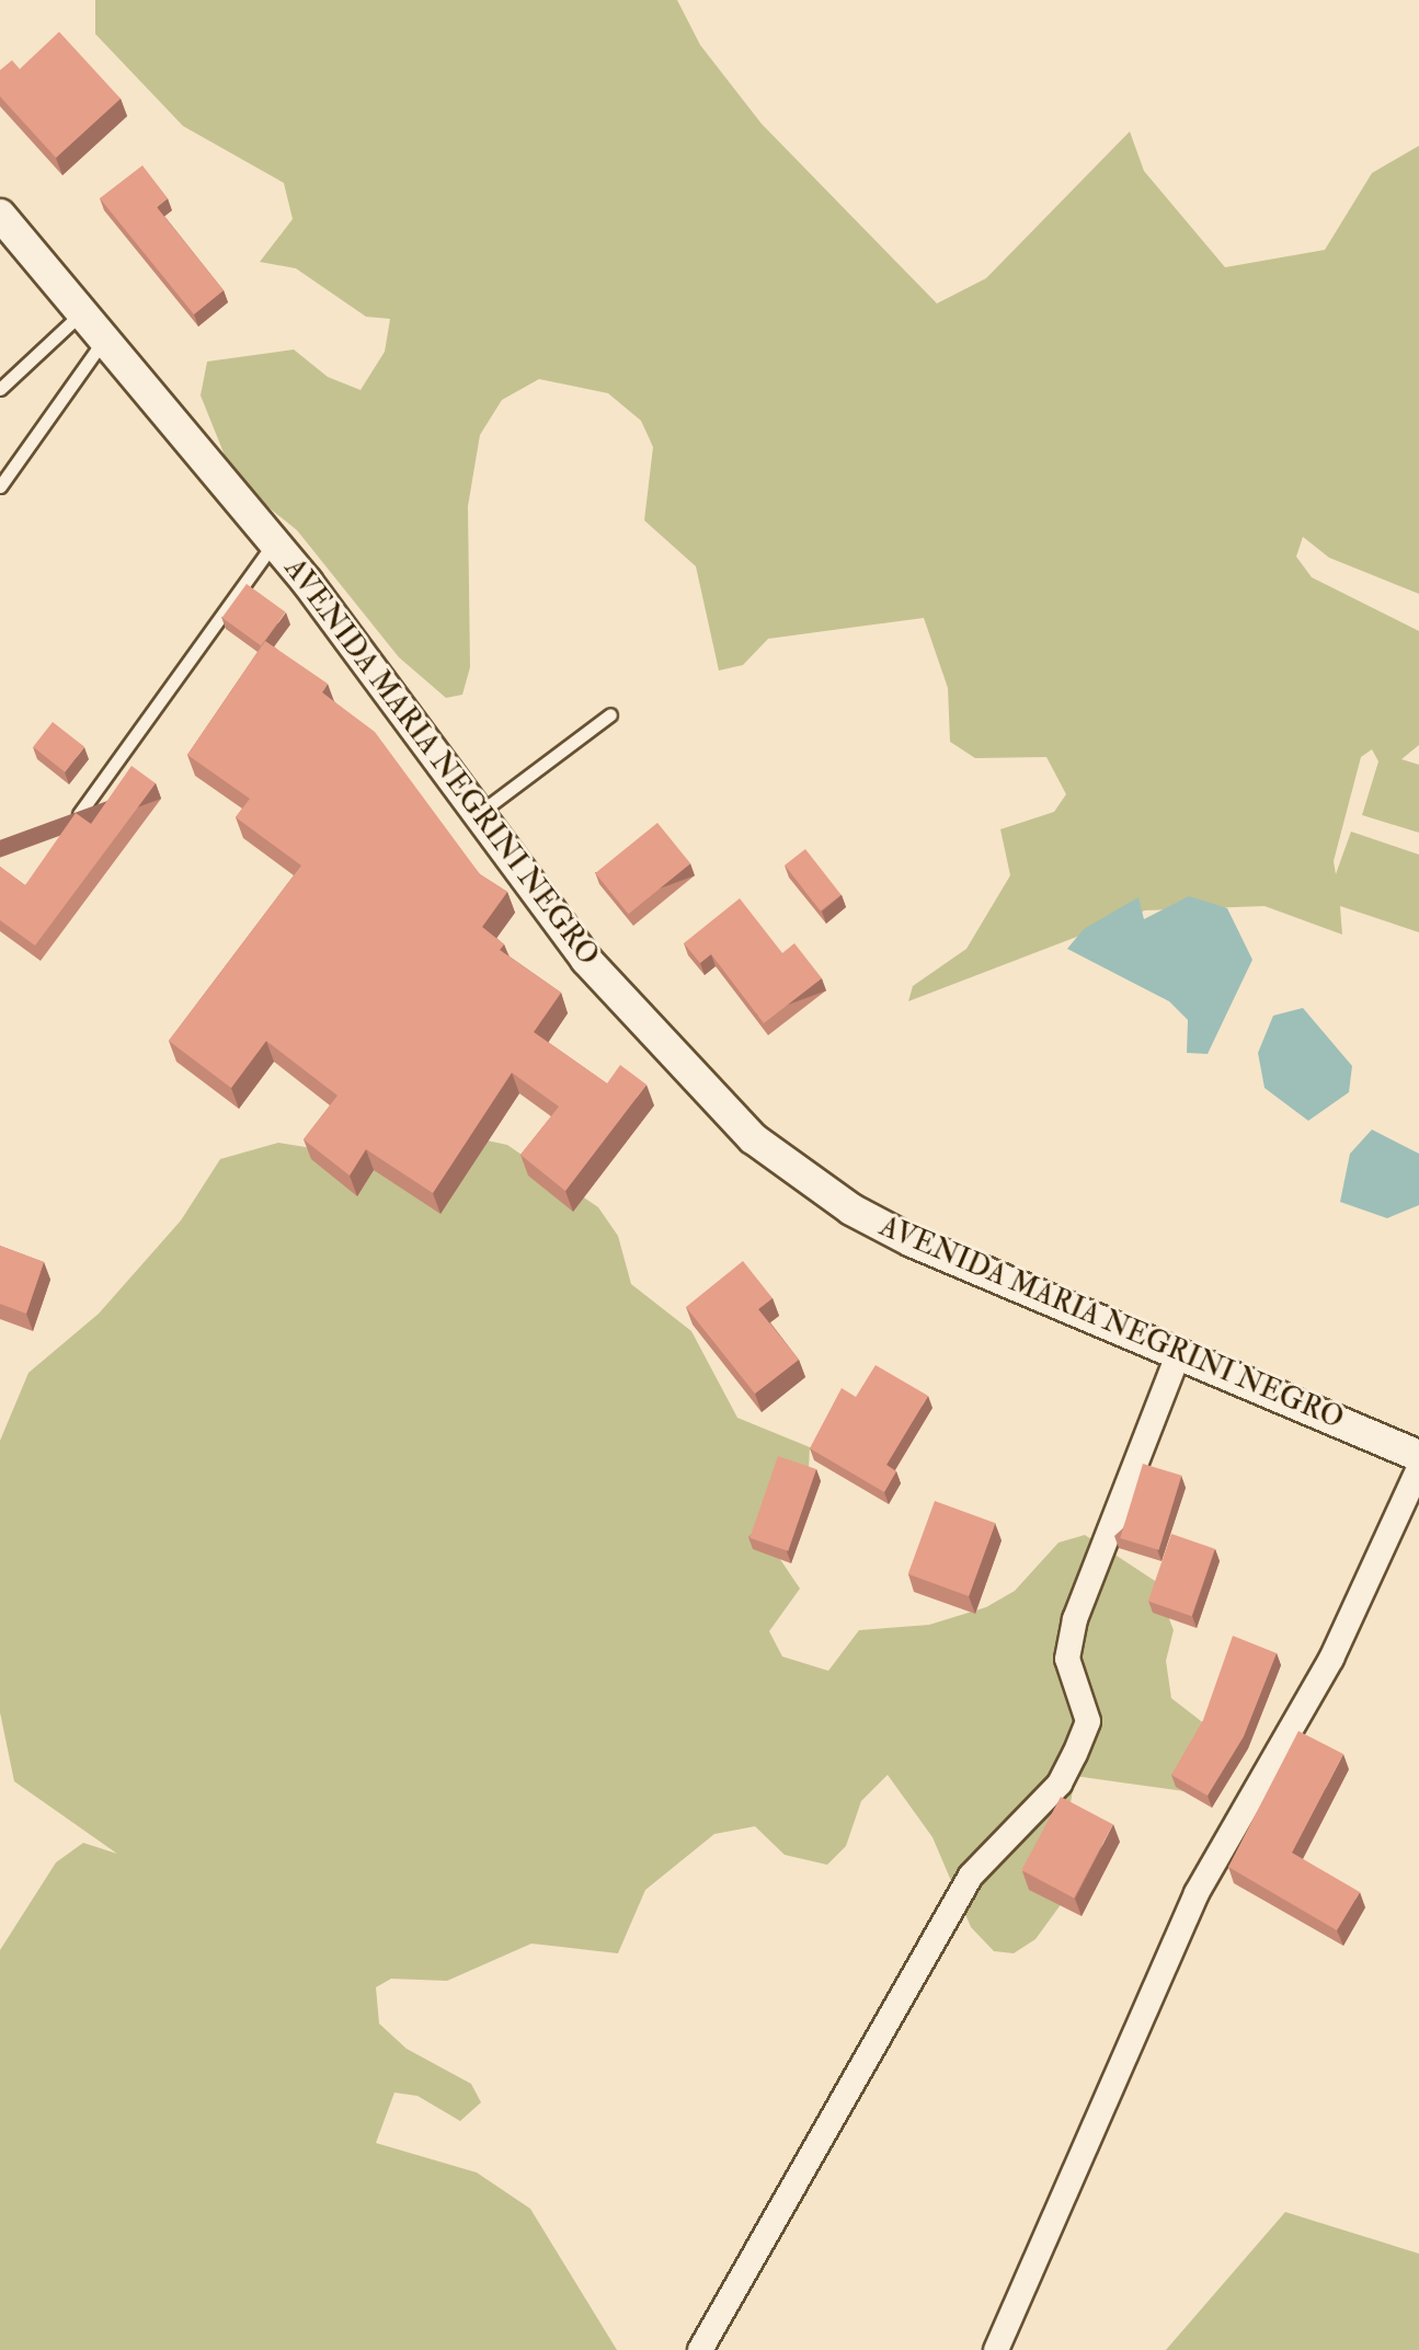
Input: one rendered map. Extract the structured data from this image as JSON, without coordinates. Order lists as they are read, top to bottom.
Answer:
{
  "streets": {
    "street": ["AVENIDA MARIA NEGRINI NEGRO"]
  }
}
